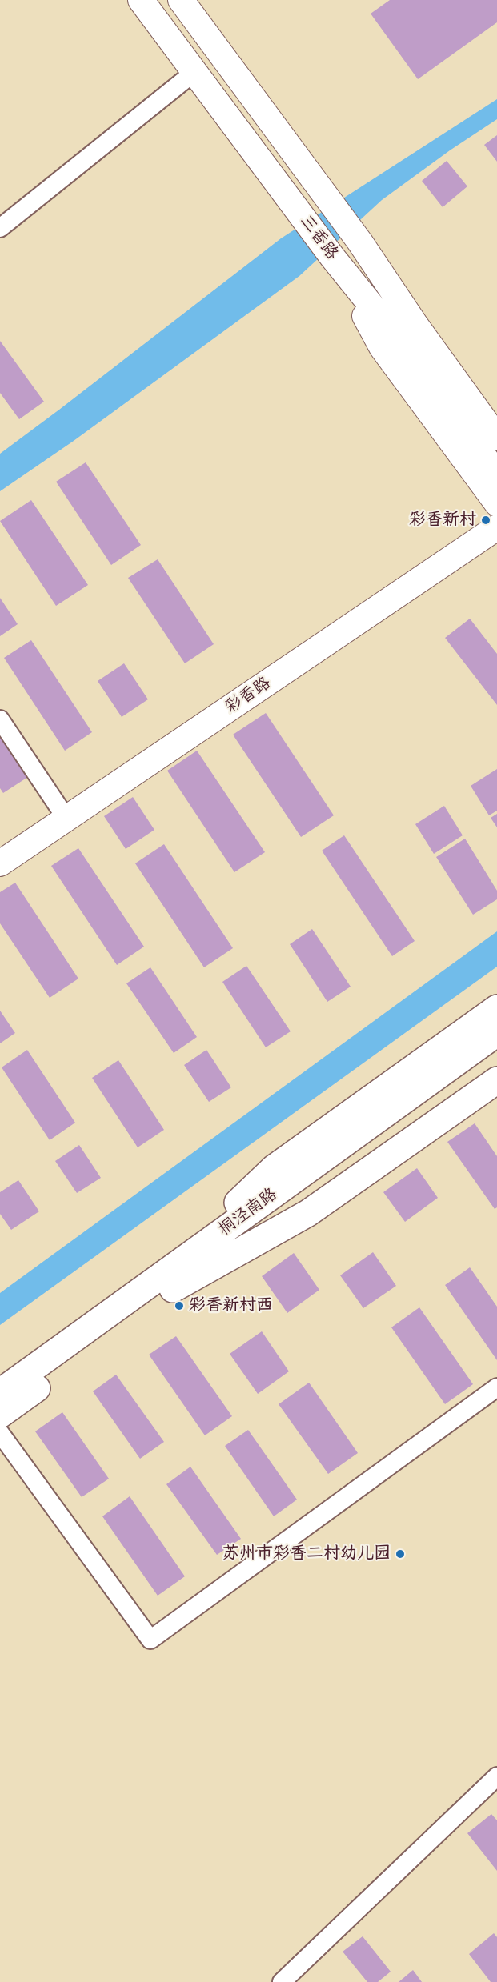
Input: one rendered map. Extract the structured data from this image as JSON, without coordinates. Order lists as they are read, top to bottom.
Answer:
{
  "streets": {
    "main road": ["三香路", "彩香路", "桐泾南路"]
  },
  "places": ["彩香新村", "彩香新村西", "苏州市彩香二村幼儿园"]
}
